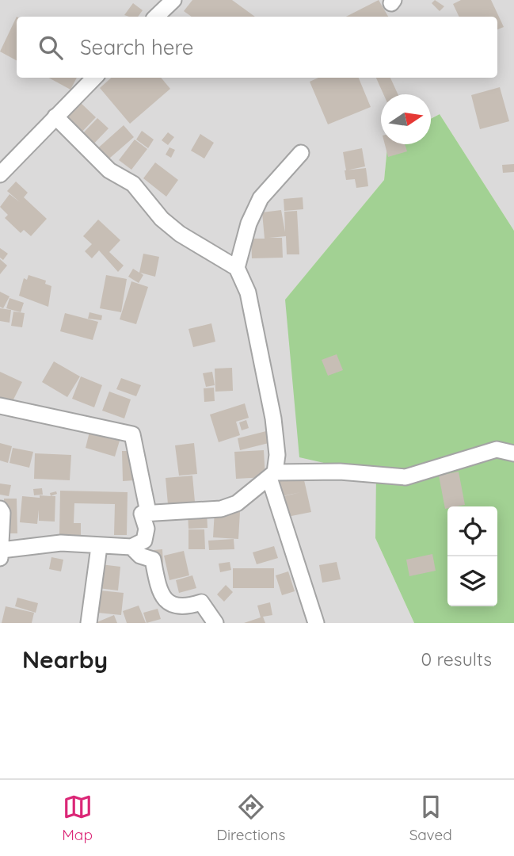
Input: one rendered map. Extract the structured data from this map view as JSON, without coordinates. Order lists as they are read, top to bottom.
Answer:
{
  "north": "right",
  "page": {
    "search": "Search here",
    "heading": ["Nearby", "0 results"],
    "nav": ["Map", "Directions", "Saved"]
  }
}
